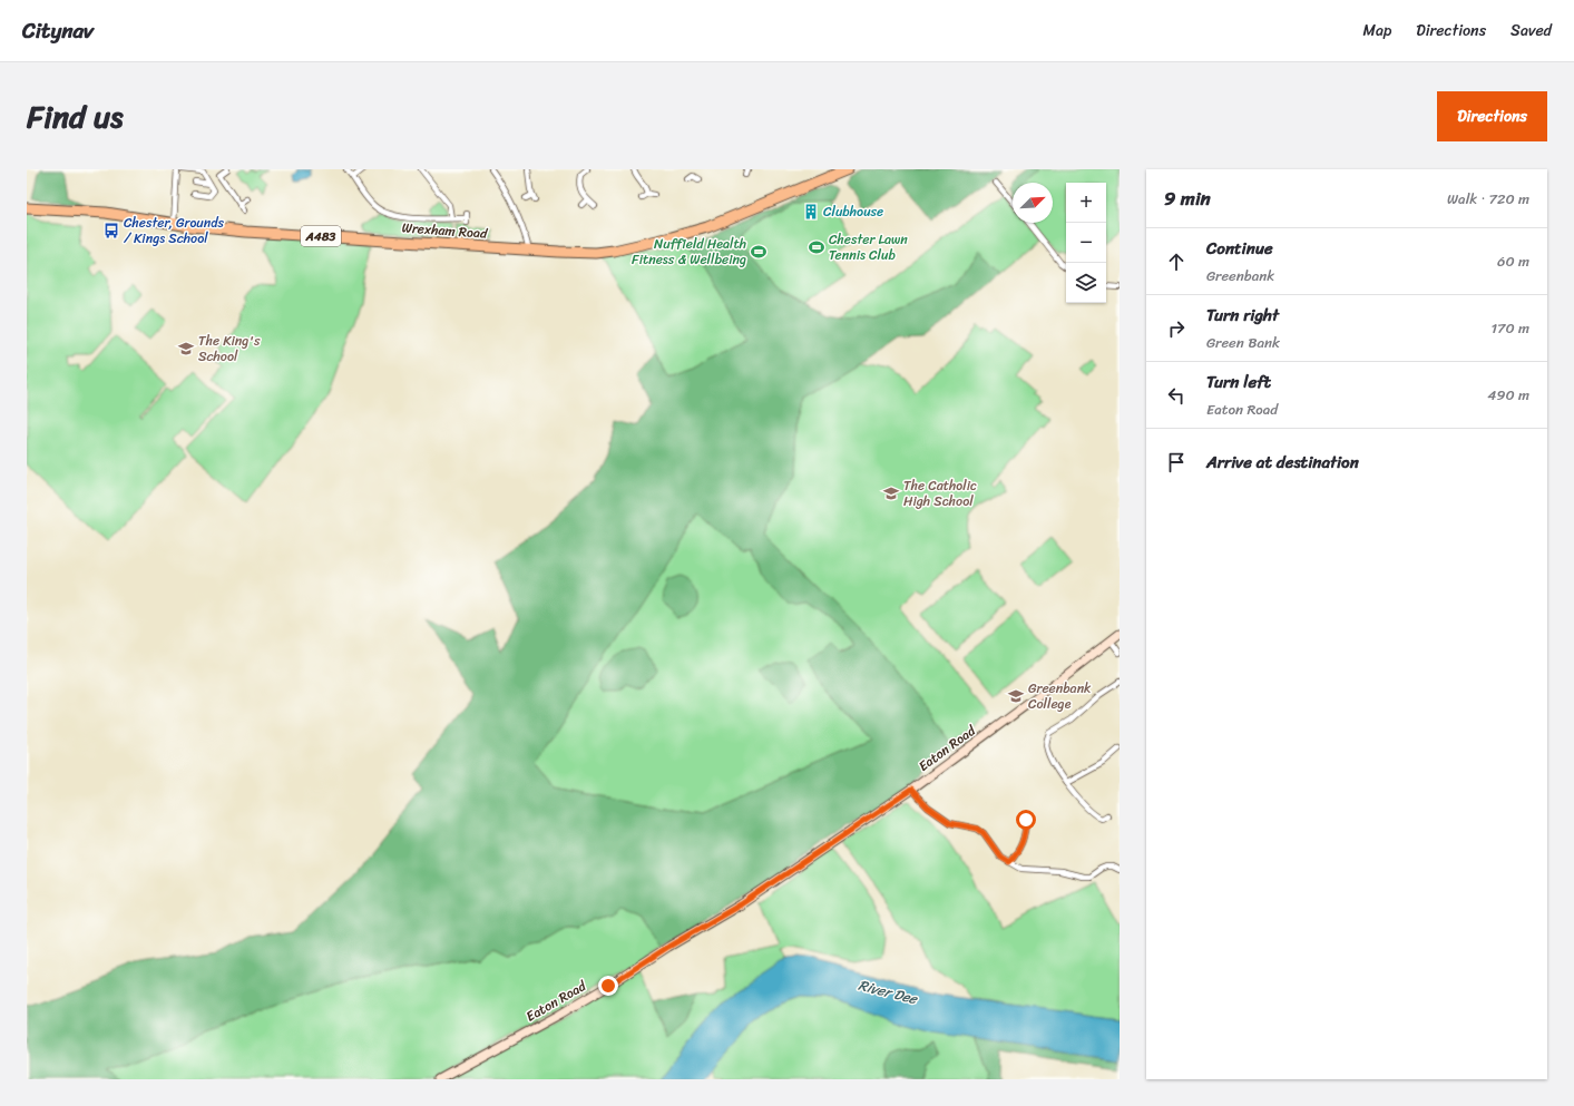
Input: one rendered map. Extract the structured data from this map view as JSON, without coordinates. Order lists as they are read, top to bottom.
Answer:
{
  "streets": {
    "highway": ["Wrexham Road", "A483"],
    "street": ["Eaton Road"]
  },
  "water": ["River Dee"],
  "places": {
    "building": ["Clubhouse"],
    "bus stop": ["Chester, Grounds / Kings School"],
    "sports": ["Chester Lawn Tennis Club", "Nuffield Health Fitness & Wellbeing"],
    "school or university": ["The King's School", "The Catholic High School", "Greenbank College"]
  },
  "north": "top right",
  "page": {
    "header": "Citynav",
    "nav": ["Map", "Directions", "Saved"],
    "title": "Find us",
    "buttons": "Directions",
    "heading": ["9 min", "Walk · 720 m"],
    "map_buttons": ["+", "−"],
    "list": [
      ["Continue", "Greenbank", "60 m"],
      ["Turn right", "Green Bank", "170 m"],
      ["Turn left", "Eaton Road", "490 m"],
      "Arrive at destination"
    ]
  }
}
